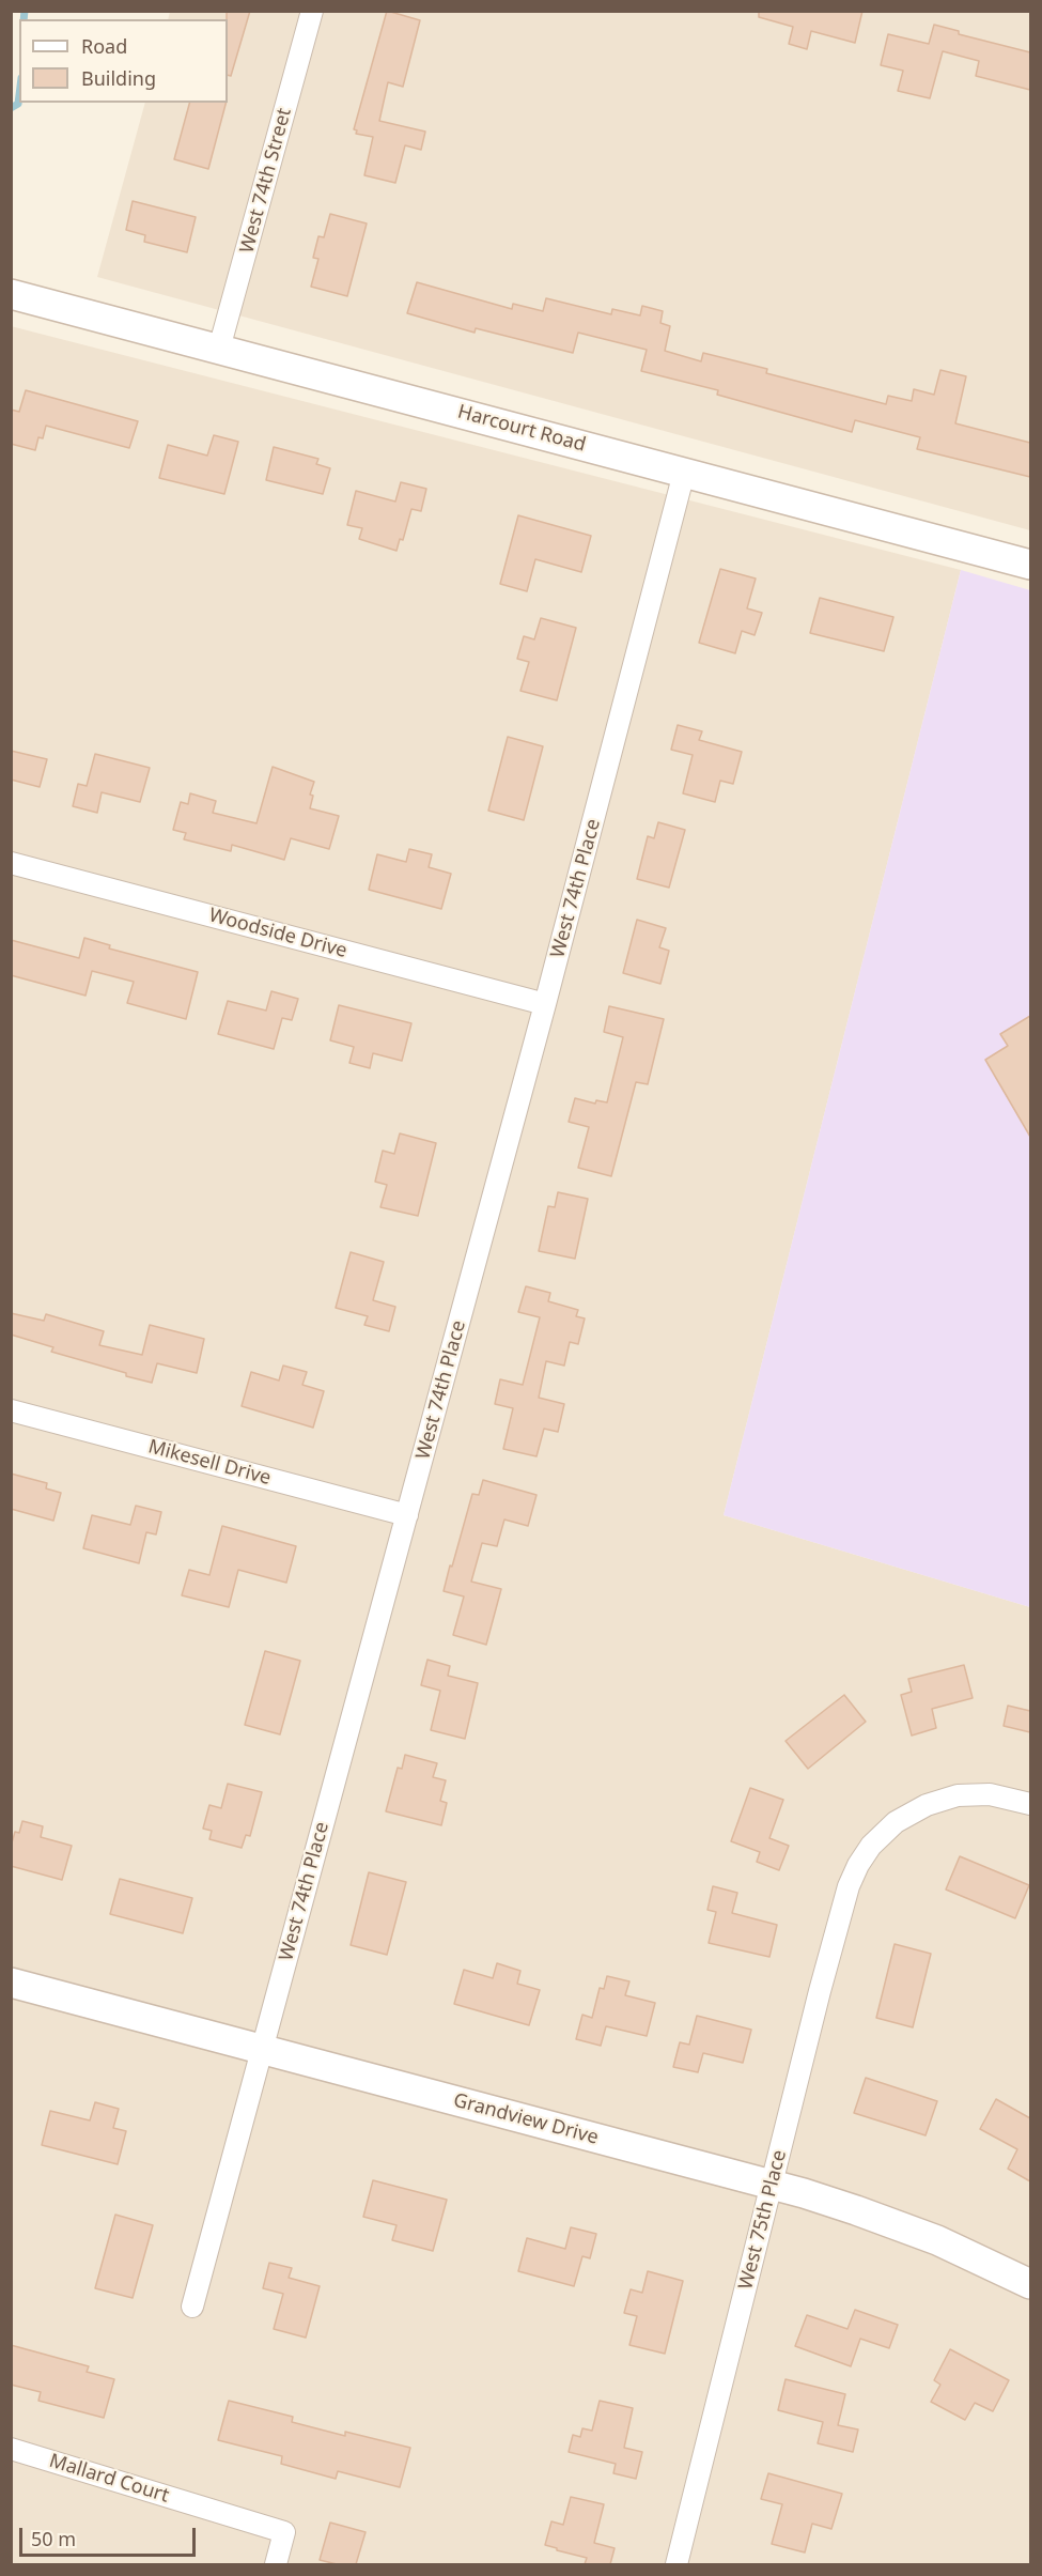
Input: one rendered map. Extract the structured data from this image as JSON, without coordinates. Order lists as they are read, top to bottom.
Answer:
{
  "streets": {
    "street": [
      "West 74th Street",
      "Harcourt Road",
      "West 74th Place",
      "Woodside Drive",
      "Mikesell Drive",
      "Grandview Drive",
      "West 75th Place",
      "Mallard Court"
    ]
  },
  "crossings": [
    ["West 74th Street", "Harcourt Road"],
    ["Harcourt Road", "West 74th Place"],
    ["West 74th Place", "Woodside Drive"],
    ["West 74th Place", "Mikesell Drive"],
    ["West 74th Place", "Grandview Drive"],
    ["Grandview Drive", "West 75th Place"]
  ],
  "legend": ["Road", "Building"],
  "scale_bar": "50 m"
}
